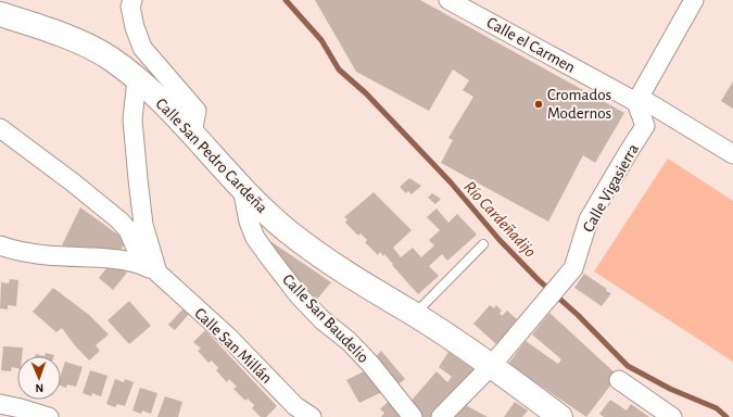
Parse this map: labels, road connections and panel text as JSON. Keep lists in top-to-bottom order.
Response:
{
  "streets": {
    "main road": ["Calle San Pedro Cardeña"],
    "street": [
      "Calle el Carmen",
      "Calle Vigasierra",
      "Calle San Baudelio",
      "Calle San Millán"
    ]
  },
  "crossings": [
    ["Calle el Carmen", "Calle Vigasierra"],
    ["Calle San Pedro Cardeña", "Calle Vigasierra"],
    ["Calle San Pedro Cardeña", "Calle San Baudelio"]
  ],
  "water": ["Río Cardeñadijo"],
  "places": ["Cromados Modernos"],
  "north": "bottom"
}
